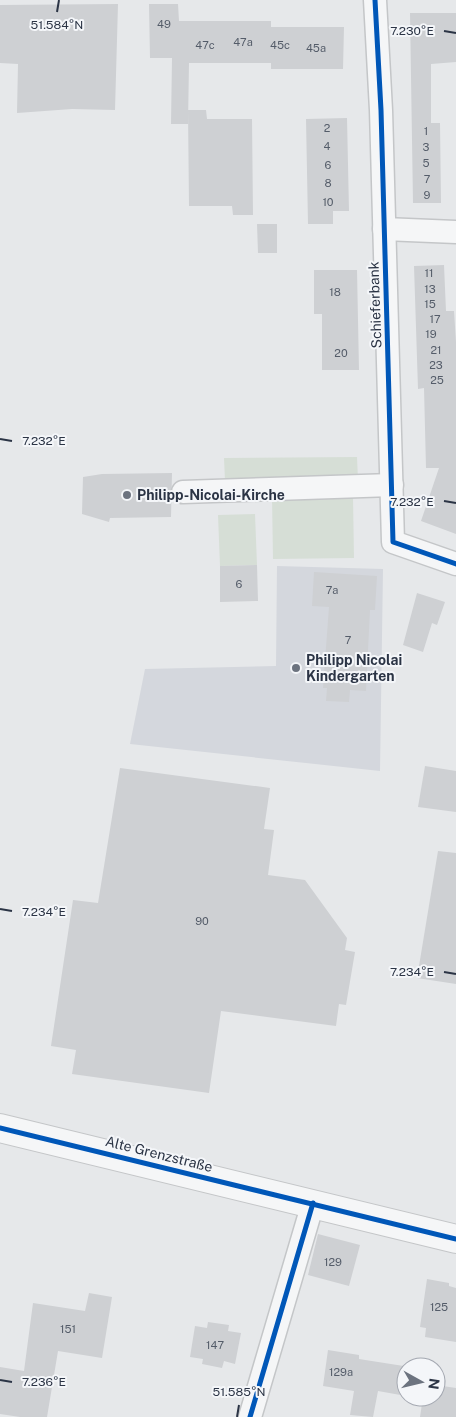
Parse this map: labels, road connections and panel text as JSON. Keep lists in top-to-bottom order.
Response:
{
  "streets": {
    "street": ["Schieferbank", "Alte Grenzstraße"]
  },
  "places": ["Philipp-Nicolai-Kirche", "Philipp Nicolai Kindergarten"],
  "house_numbers": [
    "49",
    "47a",
    "47c",
    "45c",
    "45a",
    "2",
    "1",
    "4",
    "3",
    "5",
    "6",
    "7",
    "8",
    "9",
    "10",
    "11",
    "13",
    "18",
    "15",
    "17",
    "19",
    "21",
    "20",
    "23",
    "25",
    "6",
    "7a",
    "7",
    "90",
    "129",
    "125",
    "151",
    "147",
    "129a"
  ],
  "north": "right",
  "coordinates": [
    "51.584°N",
    "7.230°E",
    "7.232°E",
    "7.234°E",
    "7.236°E",
    "51.585°N"
  ]
}
